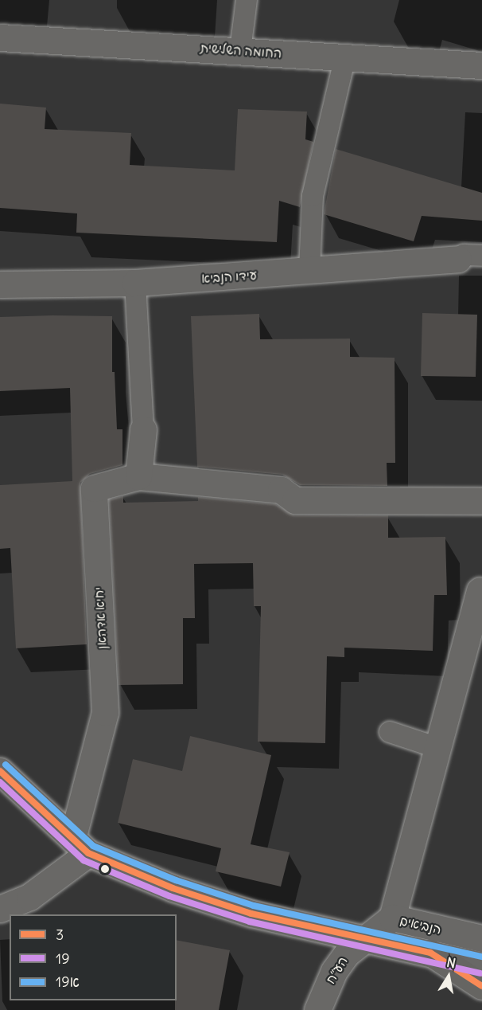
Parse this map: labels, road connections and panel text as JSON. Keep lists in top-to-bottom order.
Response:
{
  "streets": {
    "street": [
      "החומה השלישית",
      "עידו הנביא",
      "יחיא אדהאן",
      "הנביאים",
      "הע״ח"
    ]
  },
  "crossings": [
    ["יחיא אדהאן", "הנביאים"],
    ["הנביאים", "הע״ח"]
  ],
  "lines": ["transit line 19א", "transit line 3", "transit line 19"],
  "legend": ["3", "19", "19א"],
  "north": "top"
}
